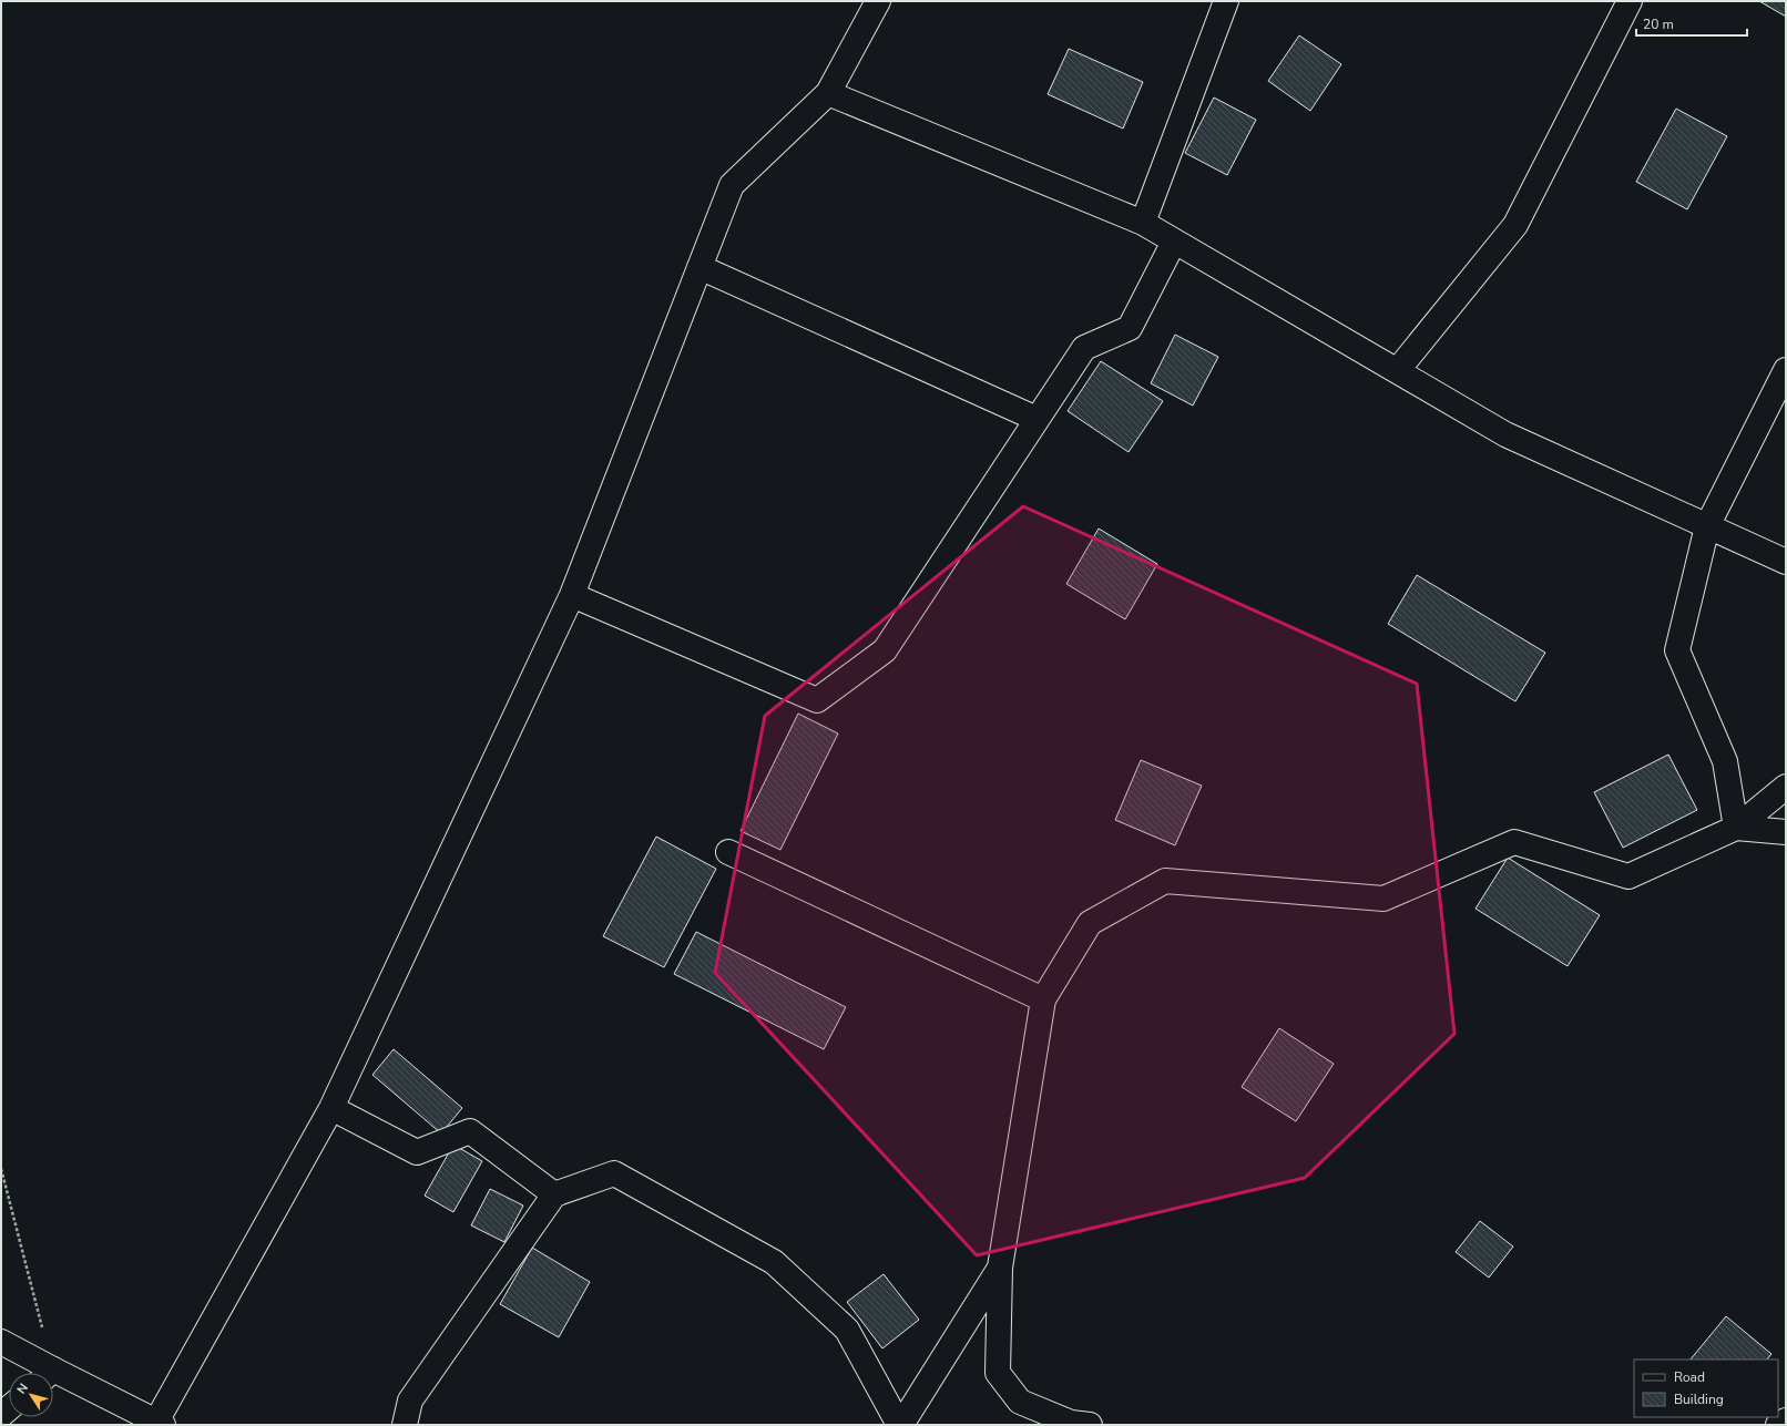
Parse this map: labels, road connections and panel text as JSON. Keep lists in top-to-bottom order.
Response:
{
  "legend": ["Road", "Building"],
  "scale_bar": "20 m",
  "north": "top left"
}
